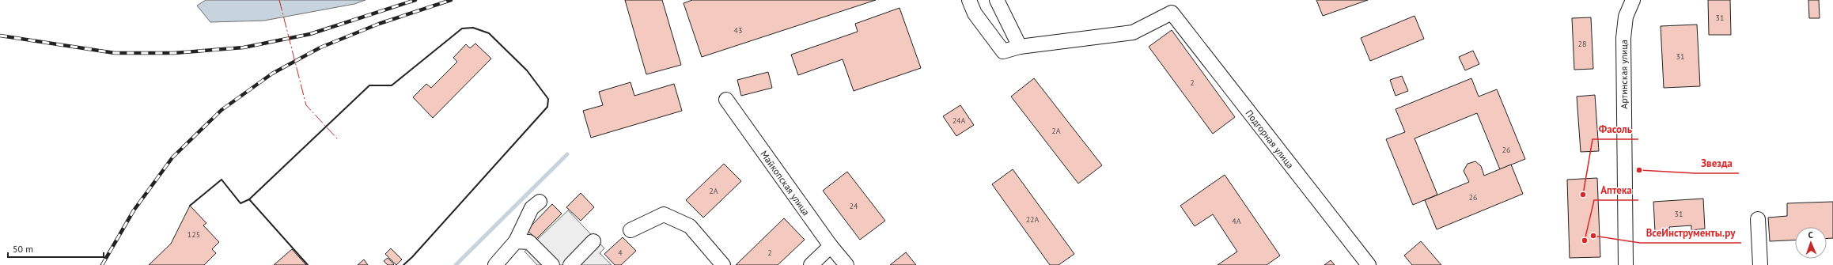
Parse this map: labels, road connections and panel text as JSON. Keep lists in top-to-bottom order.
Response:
{
  "streets": {
    "street": ["Артинская улица", "Подгорная улица", "Майкопская улица"]
  },
  "places": [
    "Звезда",
    "Фасоль",
    "ВсеИнструменты.ру",
    "Аптека"
  ],
  "house_numbers": [
    "31",
    "43",
    "28",
    "31",
    "2",
    "24А",
    "2А",
    "26",
    "2А",
    "26",
    "24",
    "31",
    "22А",
    "4А",
    "125",
    "4",
    "2"
  ],
  "scale_bar": "50 m",
  "north": "top"
}
